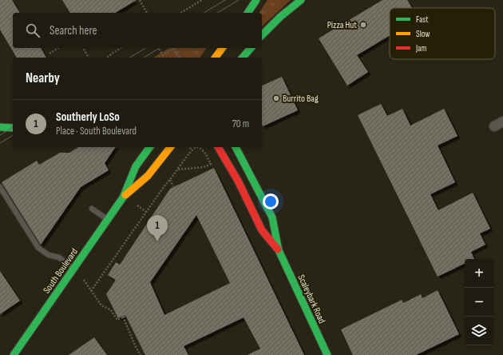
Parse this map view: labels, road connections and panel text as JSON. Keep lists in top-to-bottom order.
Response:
{
  "streets": {
    "main road": ["South Boulevard", "Scaleybark Road"]
  },
  "places": ["Pizza Hut", "Burrito Bag"],
  "legend": ["Fast", "Slow", "Jam"],
  "page": {
    "search": "Search here",
    "heading": "Nearby",
    "list": [
      {
        "mark": "1",
        "name": "Southerly LoSo",
        "note": "Place · South Boulevard",
        "value": "70 m"
      }
    ],
    "pins": "1",
    "map_buttons": ["+", "−"]
  }
}
